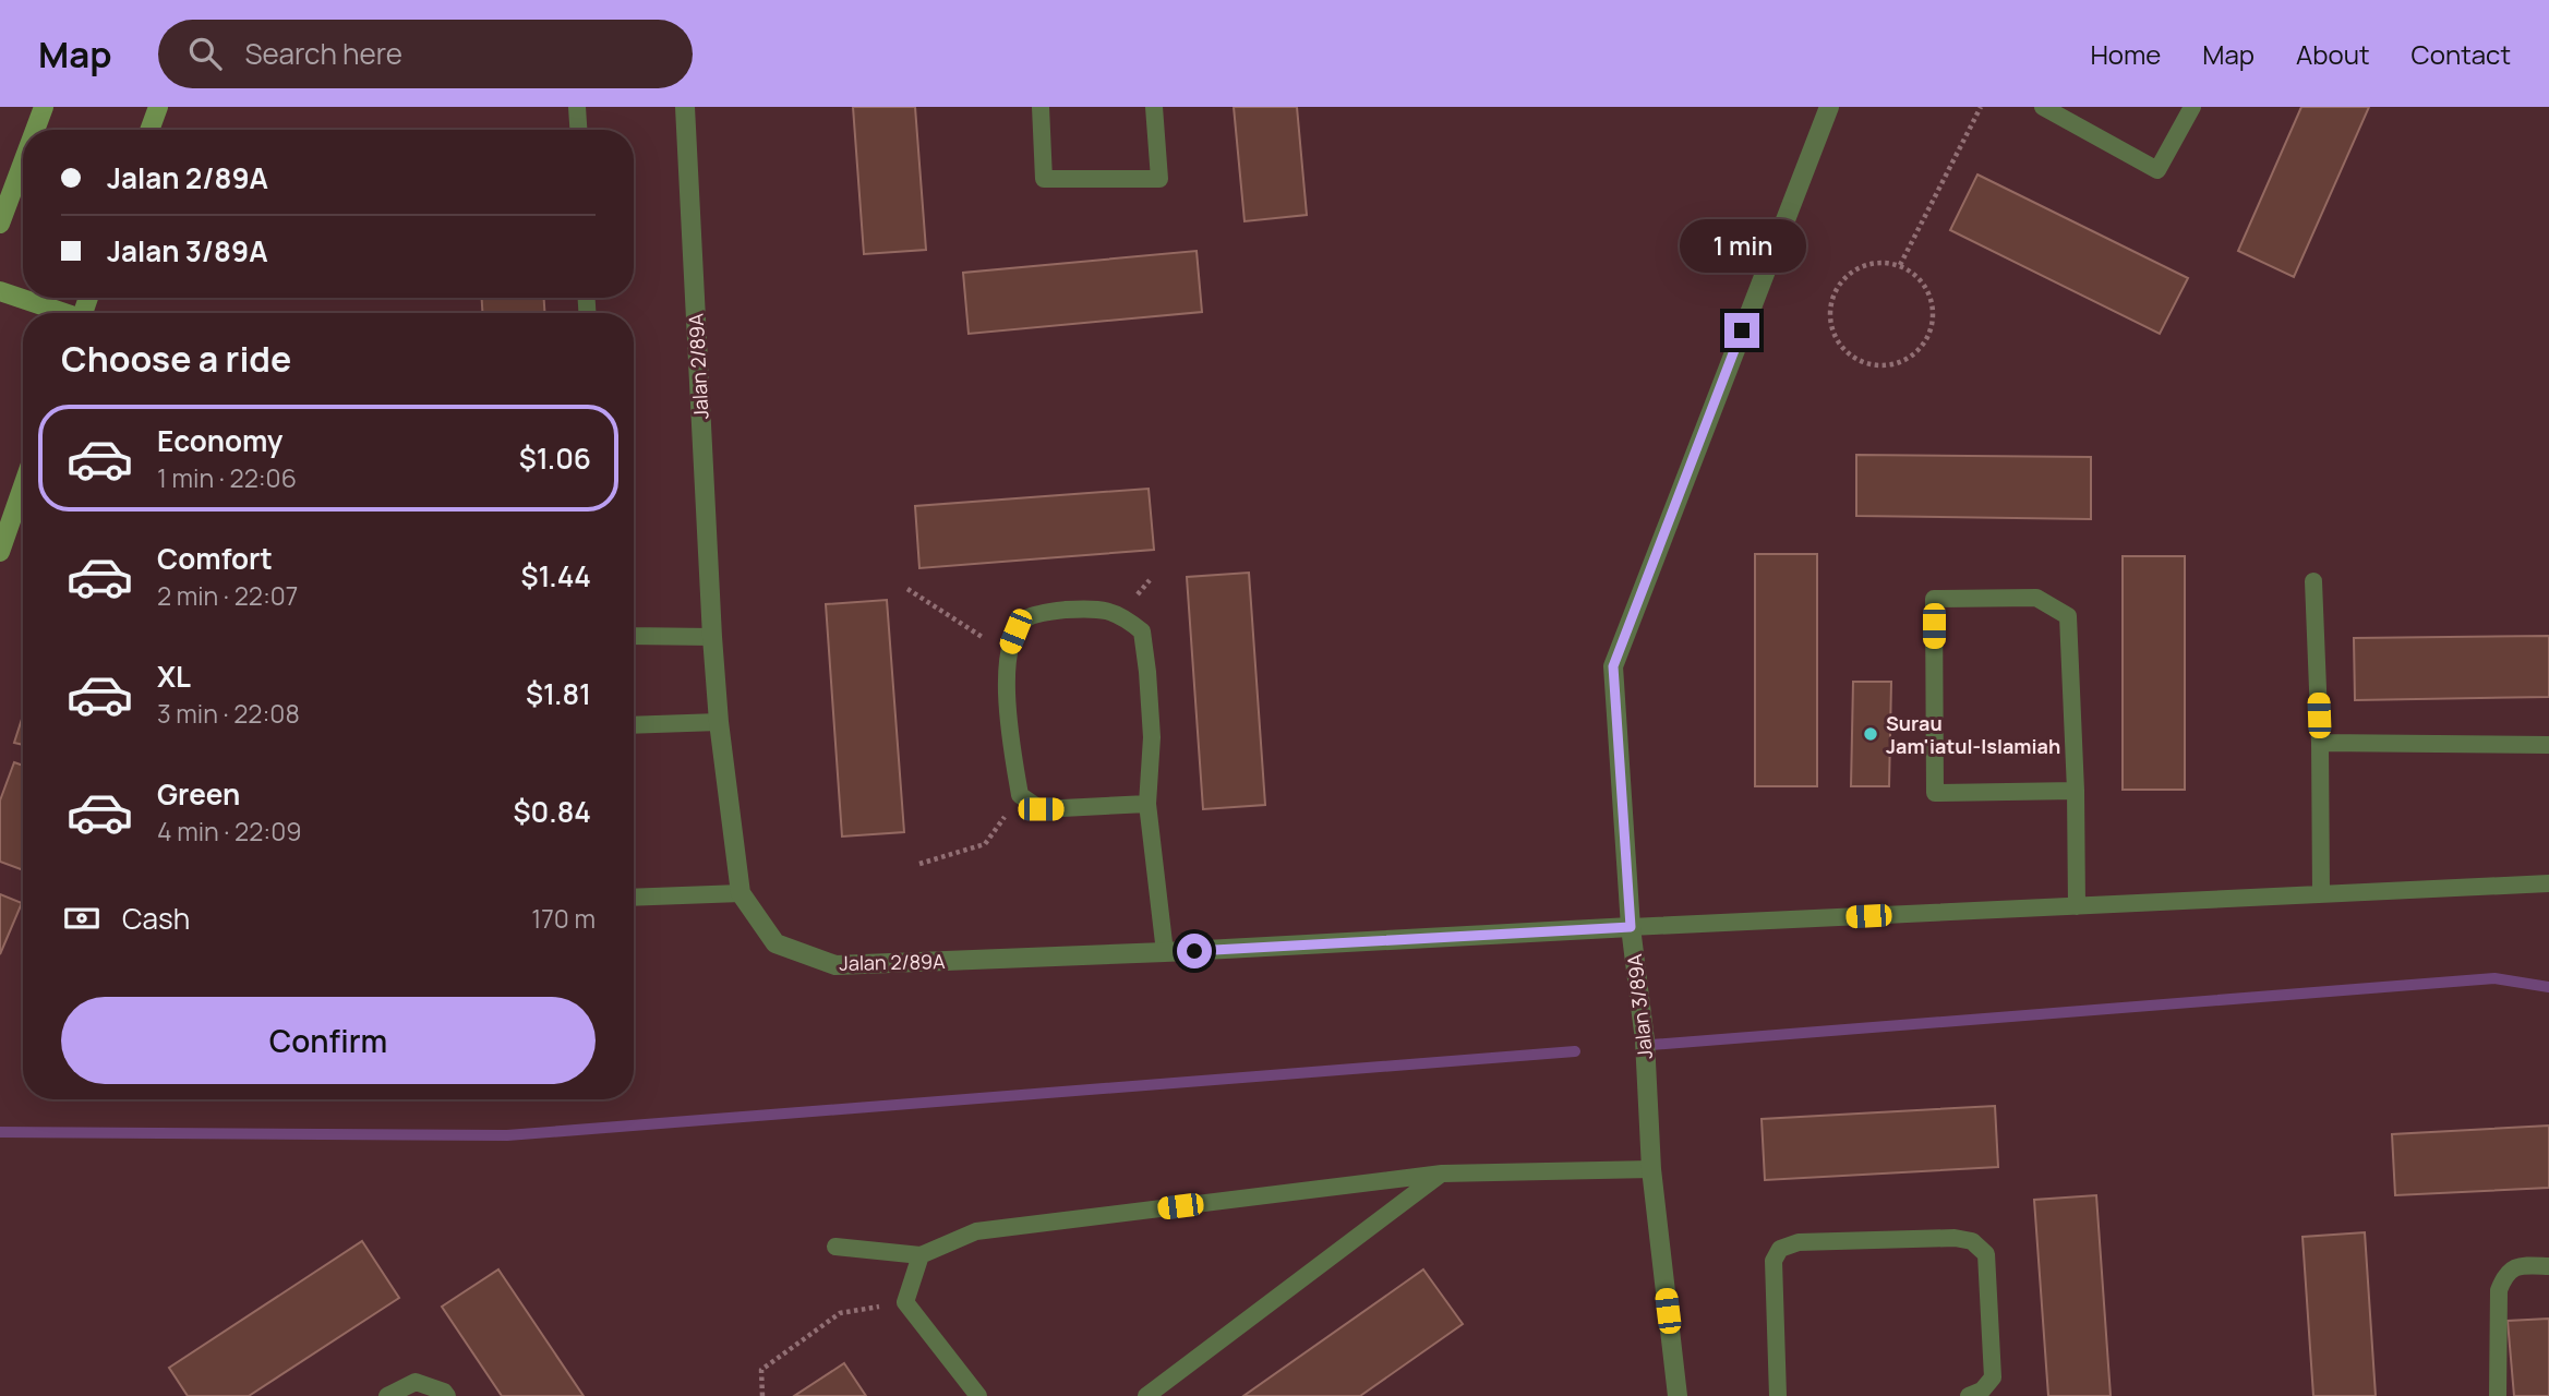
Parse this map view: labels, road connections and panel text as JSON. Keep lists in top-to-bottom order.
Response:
{
  "streets": {
    "street": ["Jalan 2/89A", "Jalan 3/89A"]
  },
  "crossings": [
    ["Jalan 2/89A", "Jalan 3/89A"]
  ],
  "places": ["Surau Jam'iatul-Islamiah"],
  "page": {
    "header": "Map",
    "search": "Search here",
    "nav": [
      "Home",
      "Map",
      "About",
      "Contact"
    ],
    "banner": ["Jalan 2/89A", "Jalan 3/89A"],
    "bubble": "1 min",
    "heading": "Choose a ride",
    "list": [
      {
        "name": "Economy",
        "note": "1 min · 22:06",
        "value": "$1.06"
      },
      {
        "name": "Comfort",
        "note": "2 min · 22:07",
        "value": "$1.44"
      },
      {
        "name": "XL",
        "note": "3 min · 22:08",
        "value": "$1.81"
      },
      {
        "name": "Green",
        "note": "4 min · 22:09",
        "value": "$0.84"
      }
    ],
    "pay": ["Cash", "170 m"],
    "buttons": "Confirm"
  }
}
